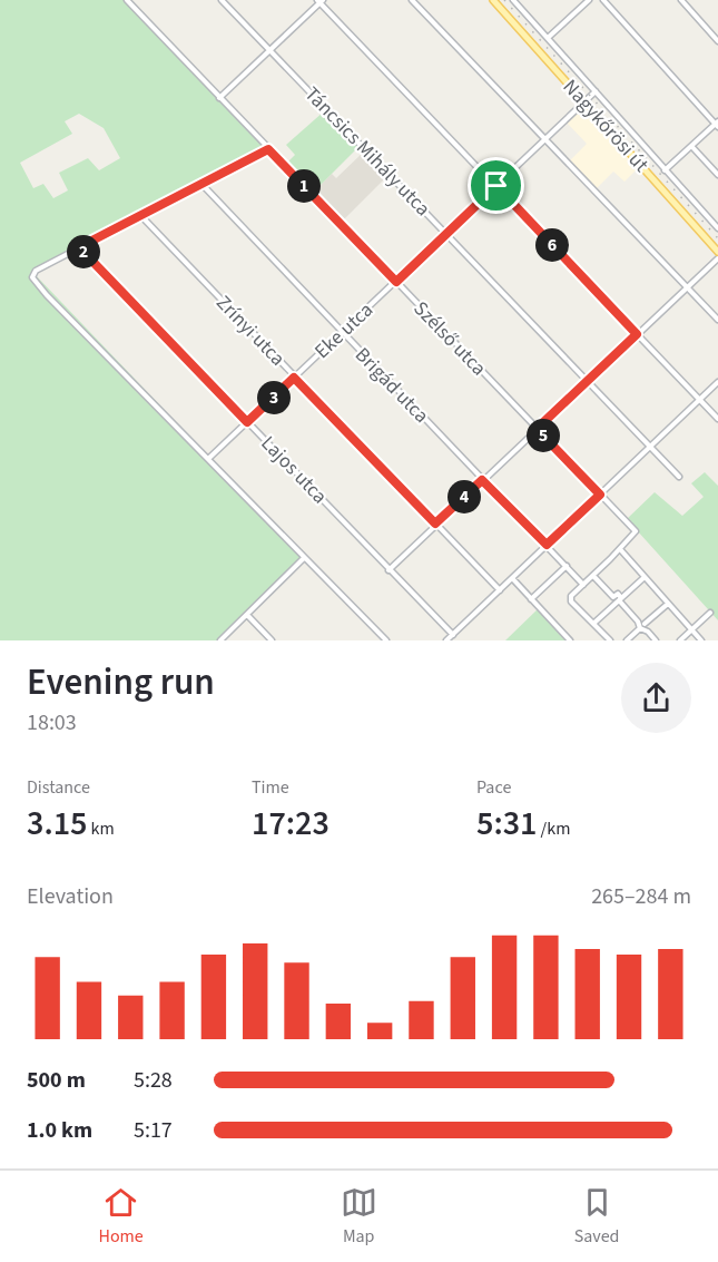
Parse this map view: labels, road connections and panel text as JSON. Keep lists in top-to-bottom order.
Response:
{
  "streets": {
    "main road": ["Nagykőrösi út"],
    "street": [
      "Táncsics Mihály utca",
      "Zrínyi utca",
      "Eke utca",
      "Szélső utca",
      "Brigád utca",
      "Lajos utca"
    ]
  },
  "crossings": [
    ["Nagykőrösi út", "Eke utca"],
    ["Táncsics Mihály utca", "Eke utca"],
    ["Zrínyi utca", "Eke utca"],
    ["Eke utca", "Szélső utca"],
    ["Eke utca", "Brigád utca"],
    ["Eke utca", "Lajos utca"]
  ],
  "page": {
    "pins": [
      "1",
      "6",
      "2",
      "3",
      "5",
      "4"
    ],
    "heading": ["Evening run", "18:03"],
    "stats": [
      ["Distance", "3.15 km"],
      ["Time", "17:23"],
      ["Pace", "5:31 /km"]
    ],
    "chart": ["Elevation", "265–284 m"],
    "list": [
      {
        "name": "500 m",
        "note": "5:28"
      },
      {
        "name": "1.0 km",
        "note": "5:17"
      }
    ],
    "tabs": ["Home", "Map", "Saved"]
  }
}
